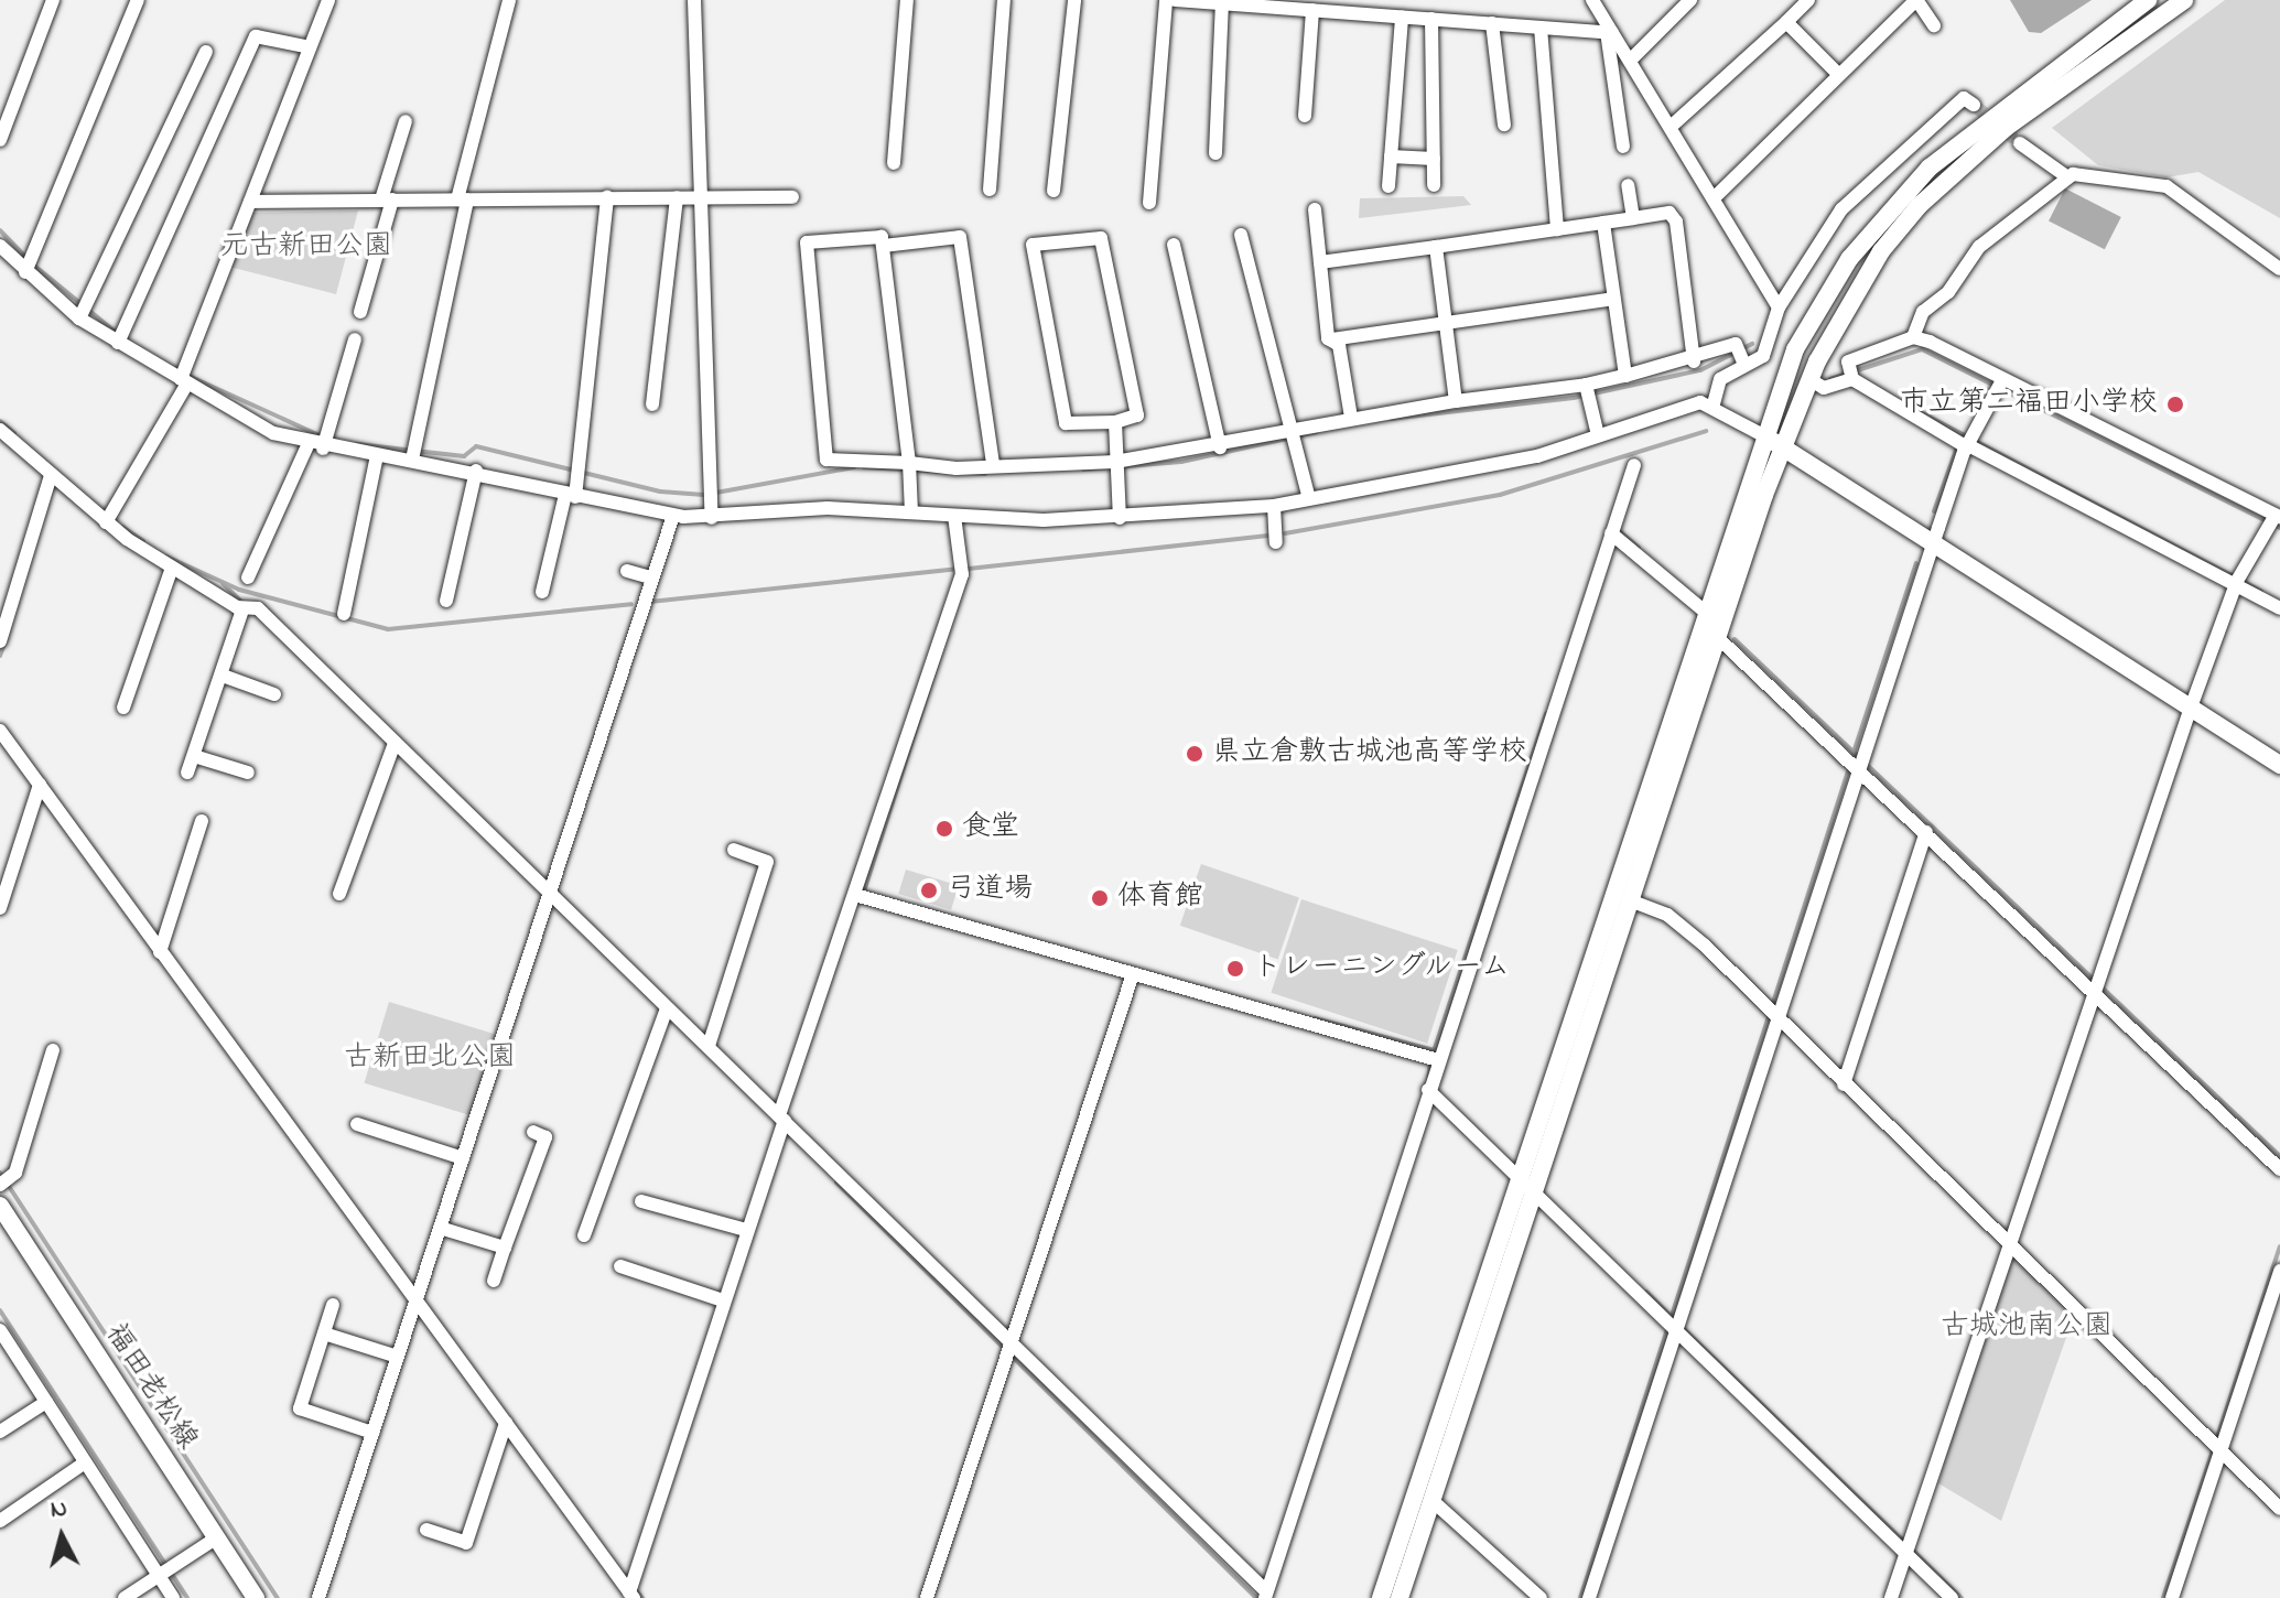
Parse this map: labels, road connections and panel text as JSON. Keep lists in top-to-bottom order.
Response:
{
  "streets": {
    "street": ["福田老松線"]
  },
  "parks": ["元古新田公園", "古新田北公園", "古城池南公園"],
  "places": [
    "市立第二福田小学校",
    "県立倉敷古城池高等学校",
    "食堂",
    "弓道場",
    "体育館",
    "トレーニングルーム"
  ],
  "north": "top"
}
